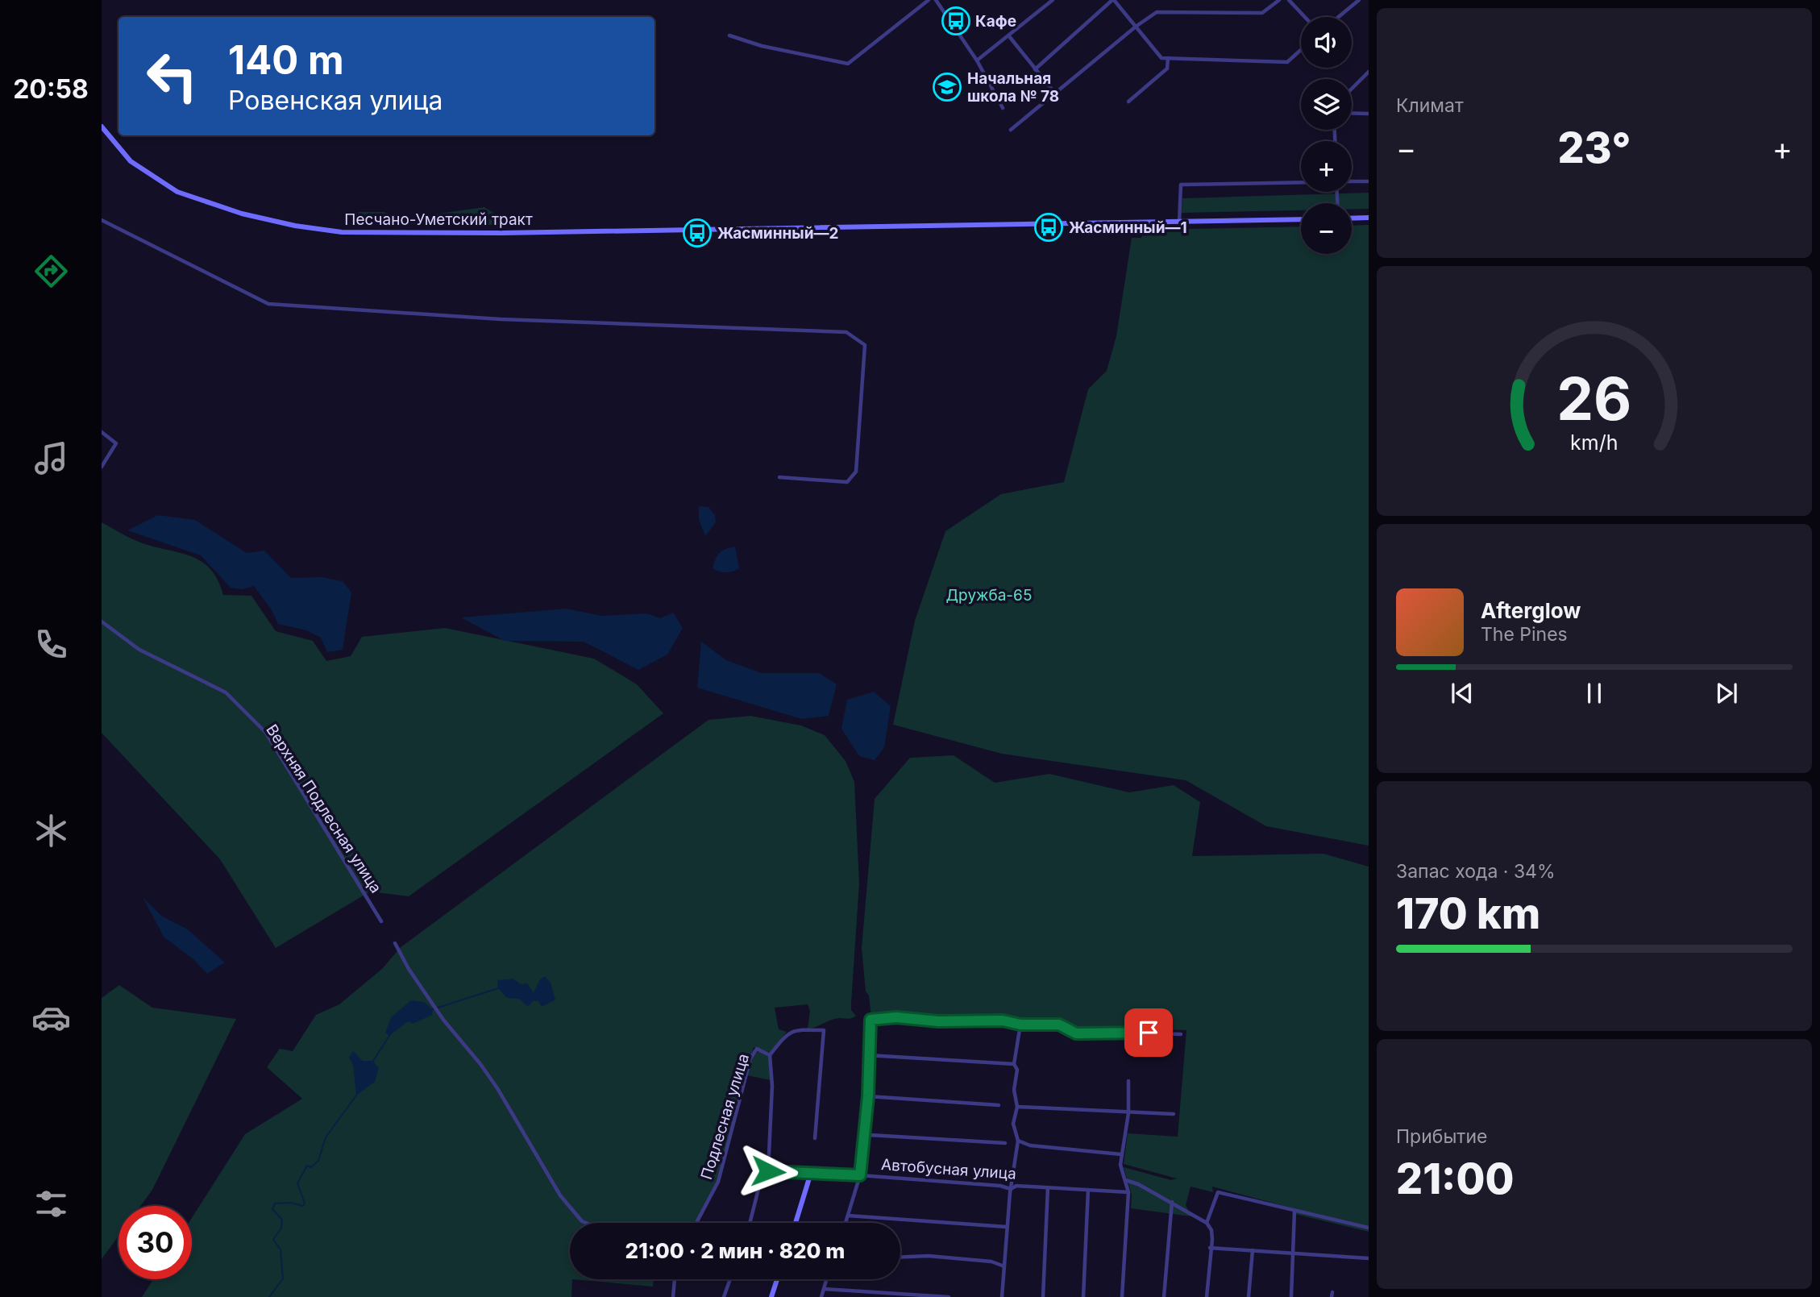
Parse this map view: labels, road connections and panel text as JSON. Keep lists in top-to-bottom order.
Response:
{
  "streets": {
    "main road": ["Песчано-Уметский тракт", "Автобусная улица"],
    "street": ["Верхняя Подлесная улица", "Подлесная улица"]
  },
  "parks": ["Дружба-65"],
  "places": {
    "bus stop": ["Кафе", "Жасминный—1", "Жасминный—2"],
    "school or university": ["Начальная школа № 78"]
  },
  "page": {
    "tabs": "20:58",
    "tile": [
      "Климат",
      ["Запас хода · 34%", "170 km"],
      ["Прибытие", "21:00"]
    ],
    "map_buttons": ["+", "−"],
    "turn": ["140 m", "Ровенская улица"],
    "heat": ["−", "23°", "+"],
    "song": ["Afterglow", "The Pines"],
    "limit": "30",
    "trip": "21:00 · 2 мин · 820 m",
    "gauge": ["26", "km/h"]
  }
}
